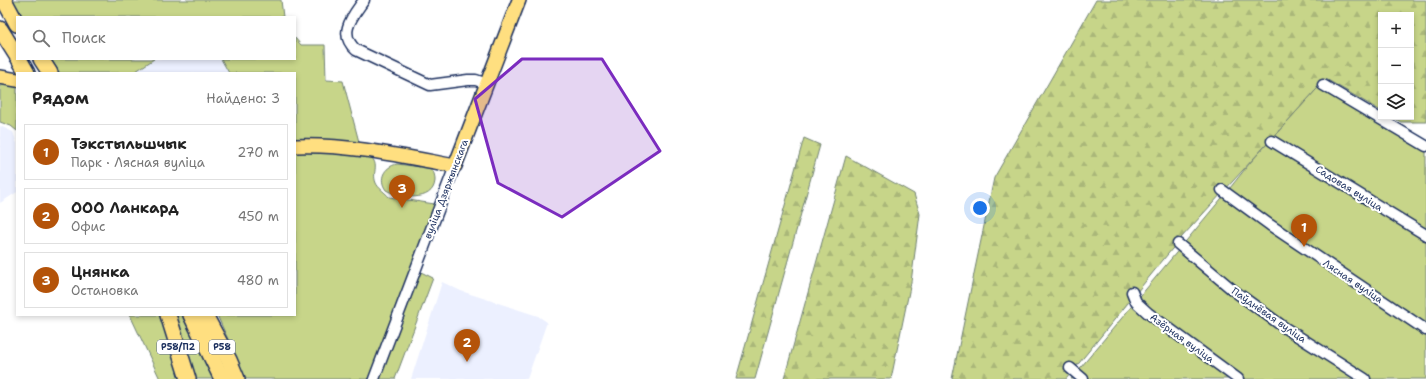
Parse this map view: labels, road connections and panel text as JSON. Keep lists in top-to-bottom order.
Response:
{
  "streets": {
    "highway": ["Р58/П2", "Р58"],
    "main road": ["вуліца Дзяржынскага"],
    "street": [
      "Садовая вуліца",
      "Лясная вуліца",
      "Паўднёвая вуліца",
      "Азёрная вуліца"
    ]
  },
  "page": {
    "map_buttons": ["+", "−"],
    "search": "Поиск",
    "heading": ["Рядом", "Найдено: 3"],
    "list": [
      {
        "mark": "1",
        "name": "Тэкстыльшчык",
        "note": "Парк · Лясная вуліца",
        "value": "270 m"
      },
      {
        "mark": "2",
        "name": "ООО Ланкард",
        "note": "Офис",
        "value": "450 m"
      },
      {
        "mark": "3",
        "name": "Цнянка",
        "note": "Остановка",
        "value": "480 m"
      }
    ],
    "pins": ["3", "1", "2"]
  }
}
